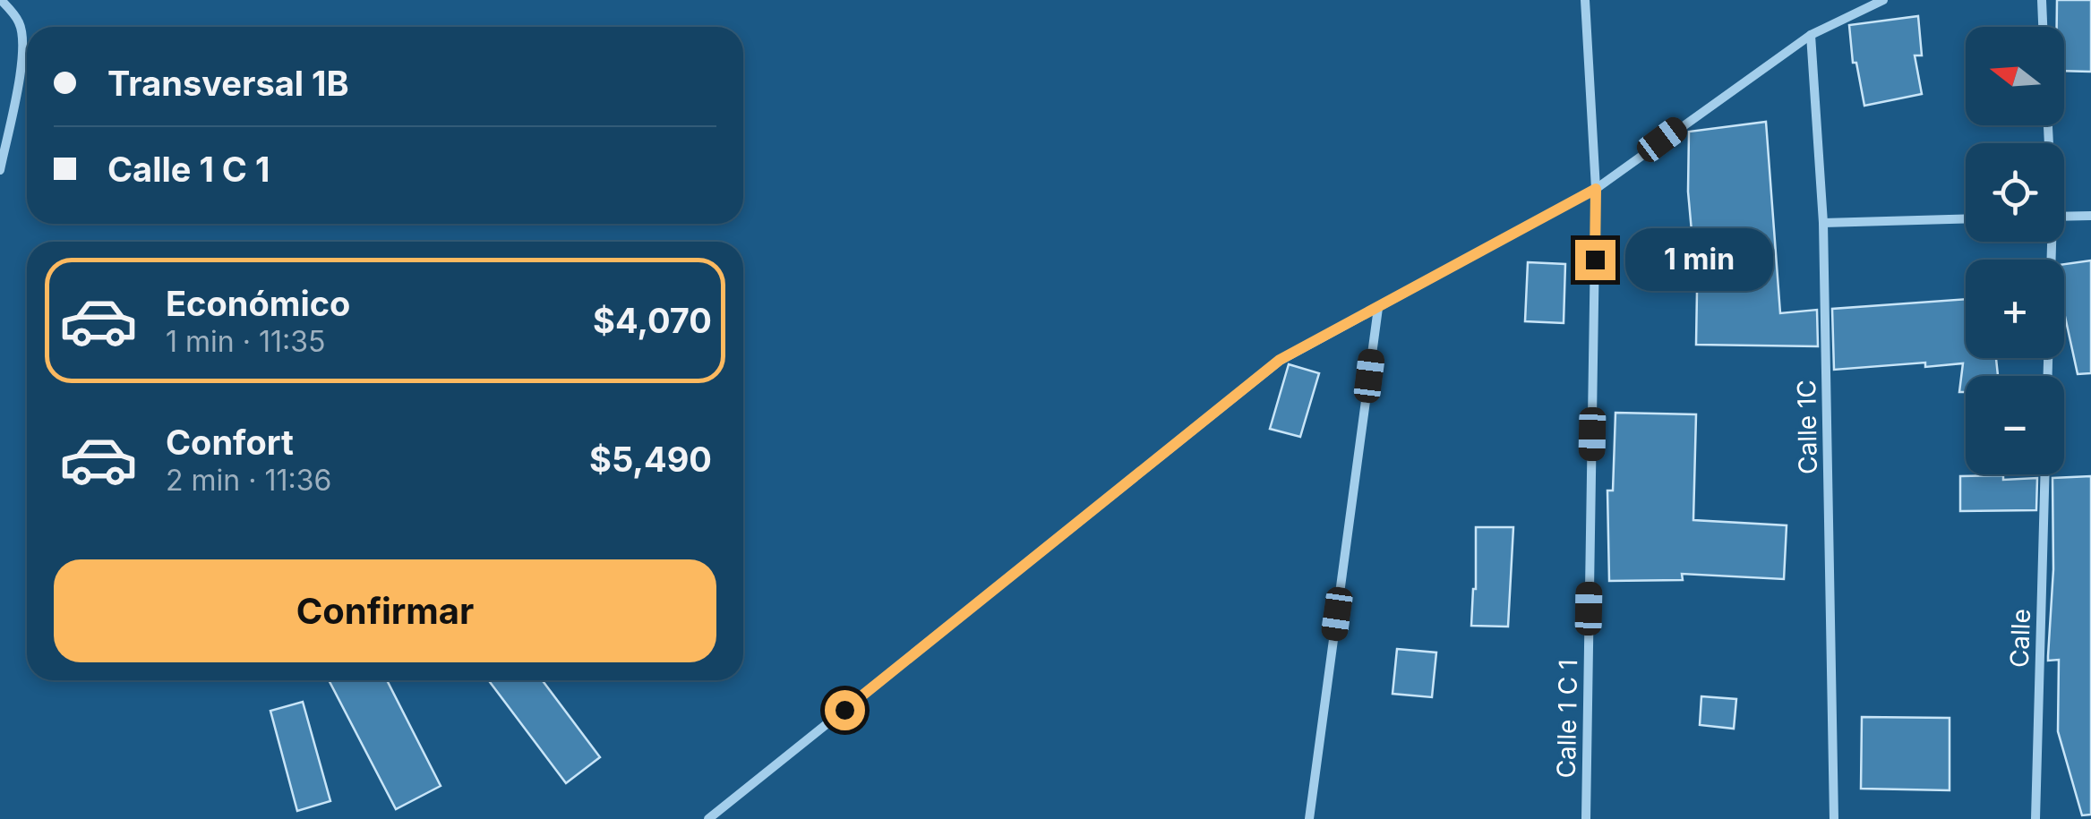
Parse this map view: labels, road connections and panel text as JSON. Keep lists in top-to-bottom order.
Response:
{
  "streets": {
    "street": ["Calle 1C", "Calle", "Calle 1 C 1"]
  },
  "north": "left",
  "page": {
    "map_buttons": ["+", "−"],
    "banner": ["Transversal 1B", "Calle 1 C 1"],
    "bubble": "1 min",
    "list": [
      {
        "name": "Económico",
        "note": "1 min · 11:35",
        "value": "$4,070"
      },
      {
        "name": "Confort",
        "note": "2 min · 11:36",
        "value": "$5,490"
      }
    ],
    "buttons": "Confirmar"
  }
}
